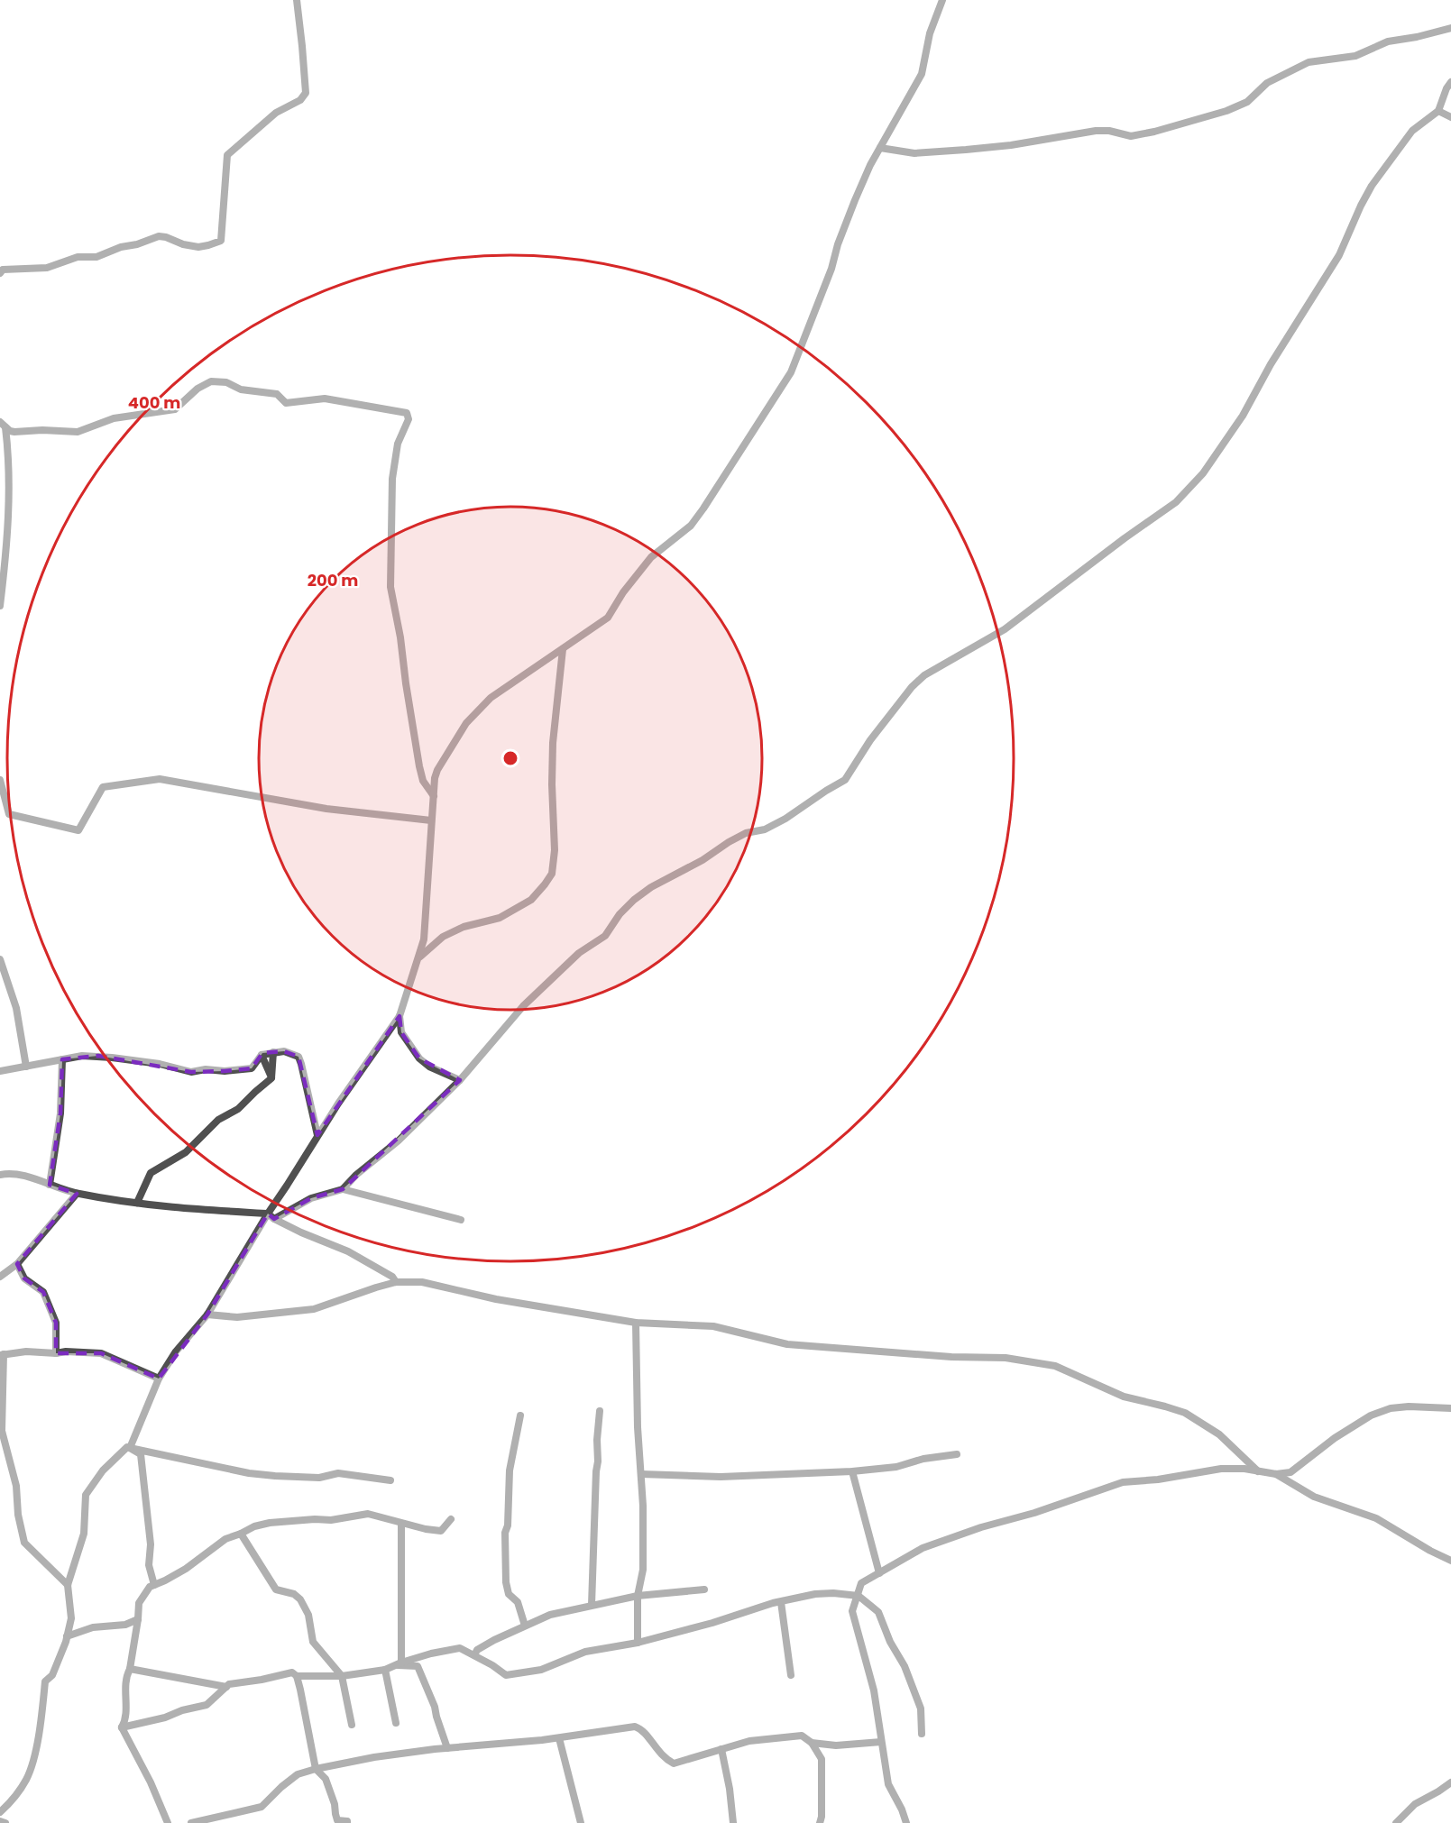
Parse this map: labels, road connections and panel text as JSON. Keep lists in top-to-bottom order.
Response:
{
  "rings": ["400 m", "200 m"]
}
